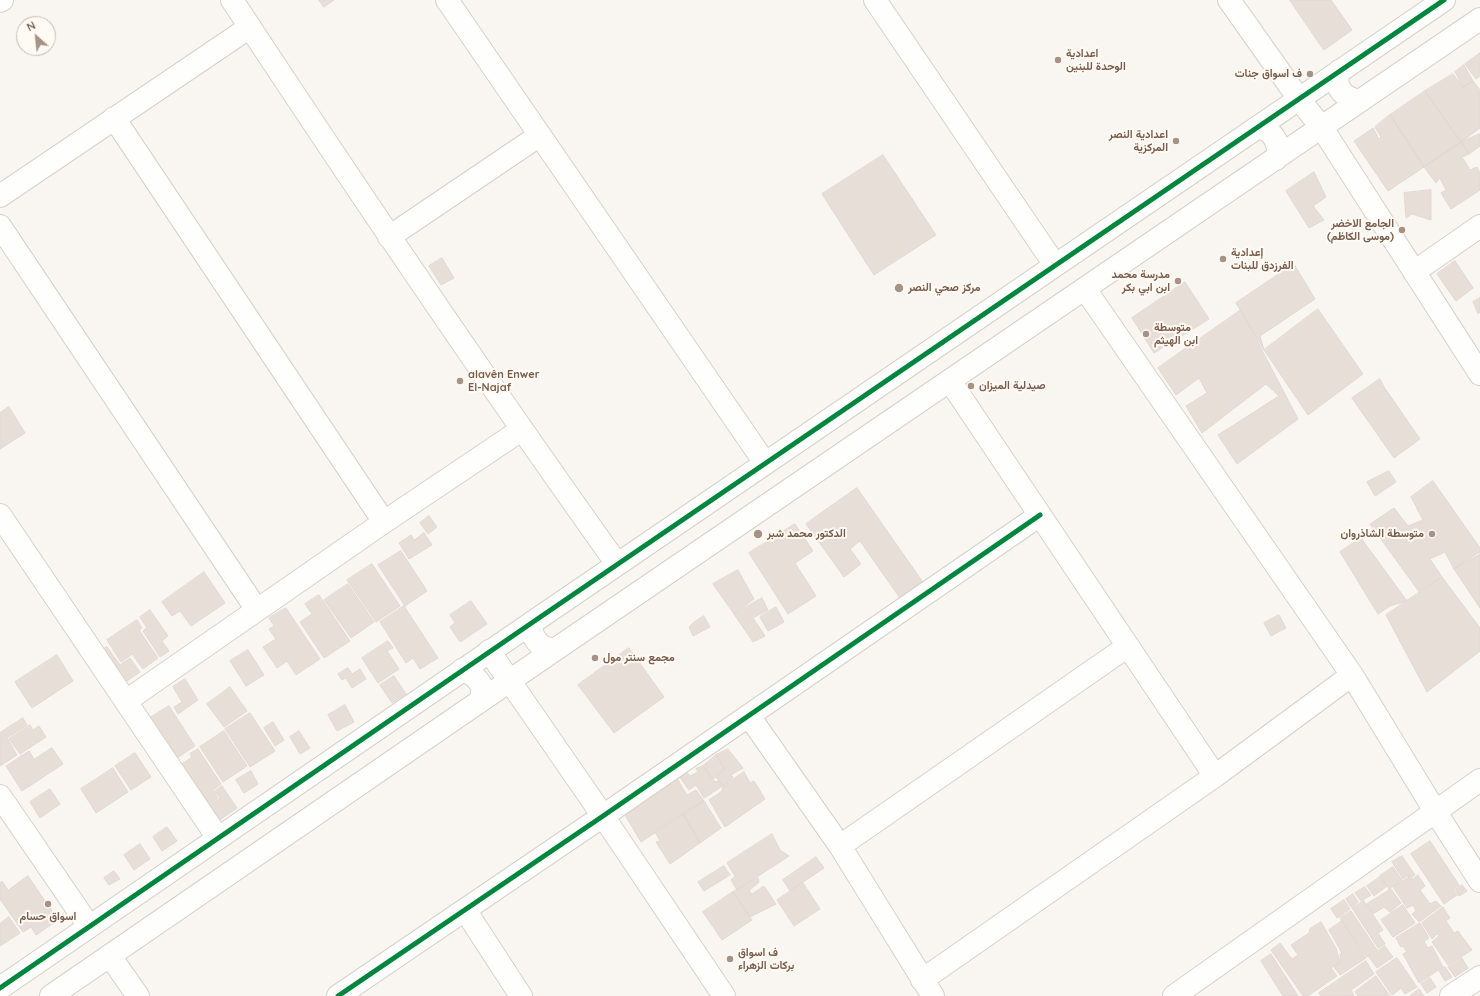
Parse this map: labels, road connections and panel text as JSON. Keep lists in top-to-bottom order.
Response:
{
  "places": [
    "اعدادية الوحدة للبنين",
    "ف اسواق جنات",
    "اعدادية النصر المركزية",
    "الجامع الاخضر (موسى الكاظم)",
    "إعدادية الفرزدق للبنات",
    "مدرسة محمد ابن ابي بكر",
    "مركز صحي النصر",
    "متوسطة ابن الهيثم",
    "alavên Enwer El-Najaf",
    "صيدلية الميزان",
    "الدكتور محمد شبر",
    "متوسطة الشاذروان",
    "مجمع سنتر مول",
    "اسواق حسام",
    "ف اسواق بركات الزهراء"
  ],
  "north": "top left"
}
